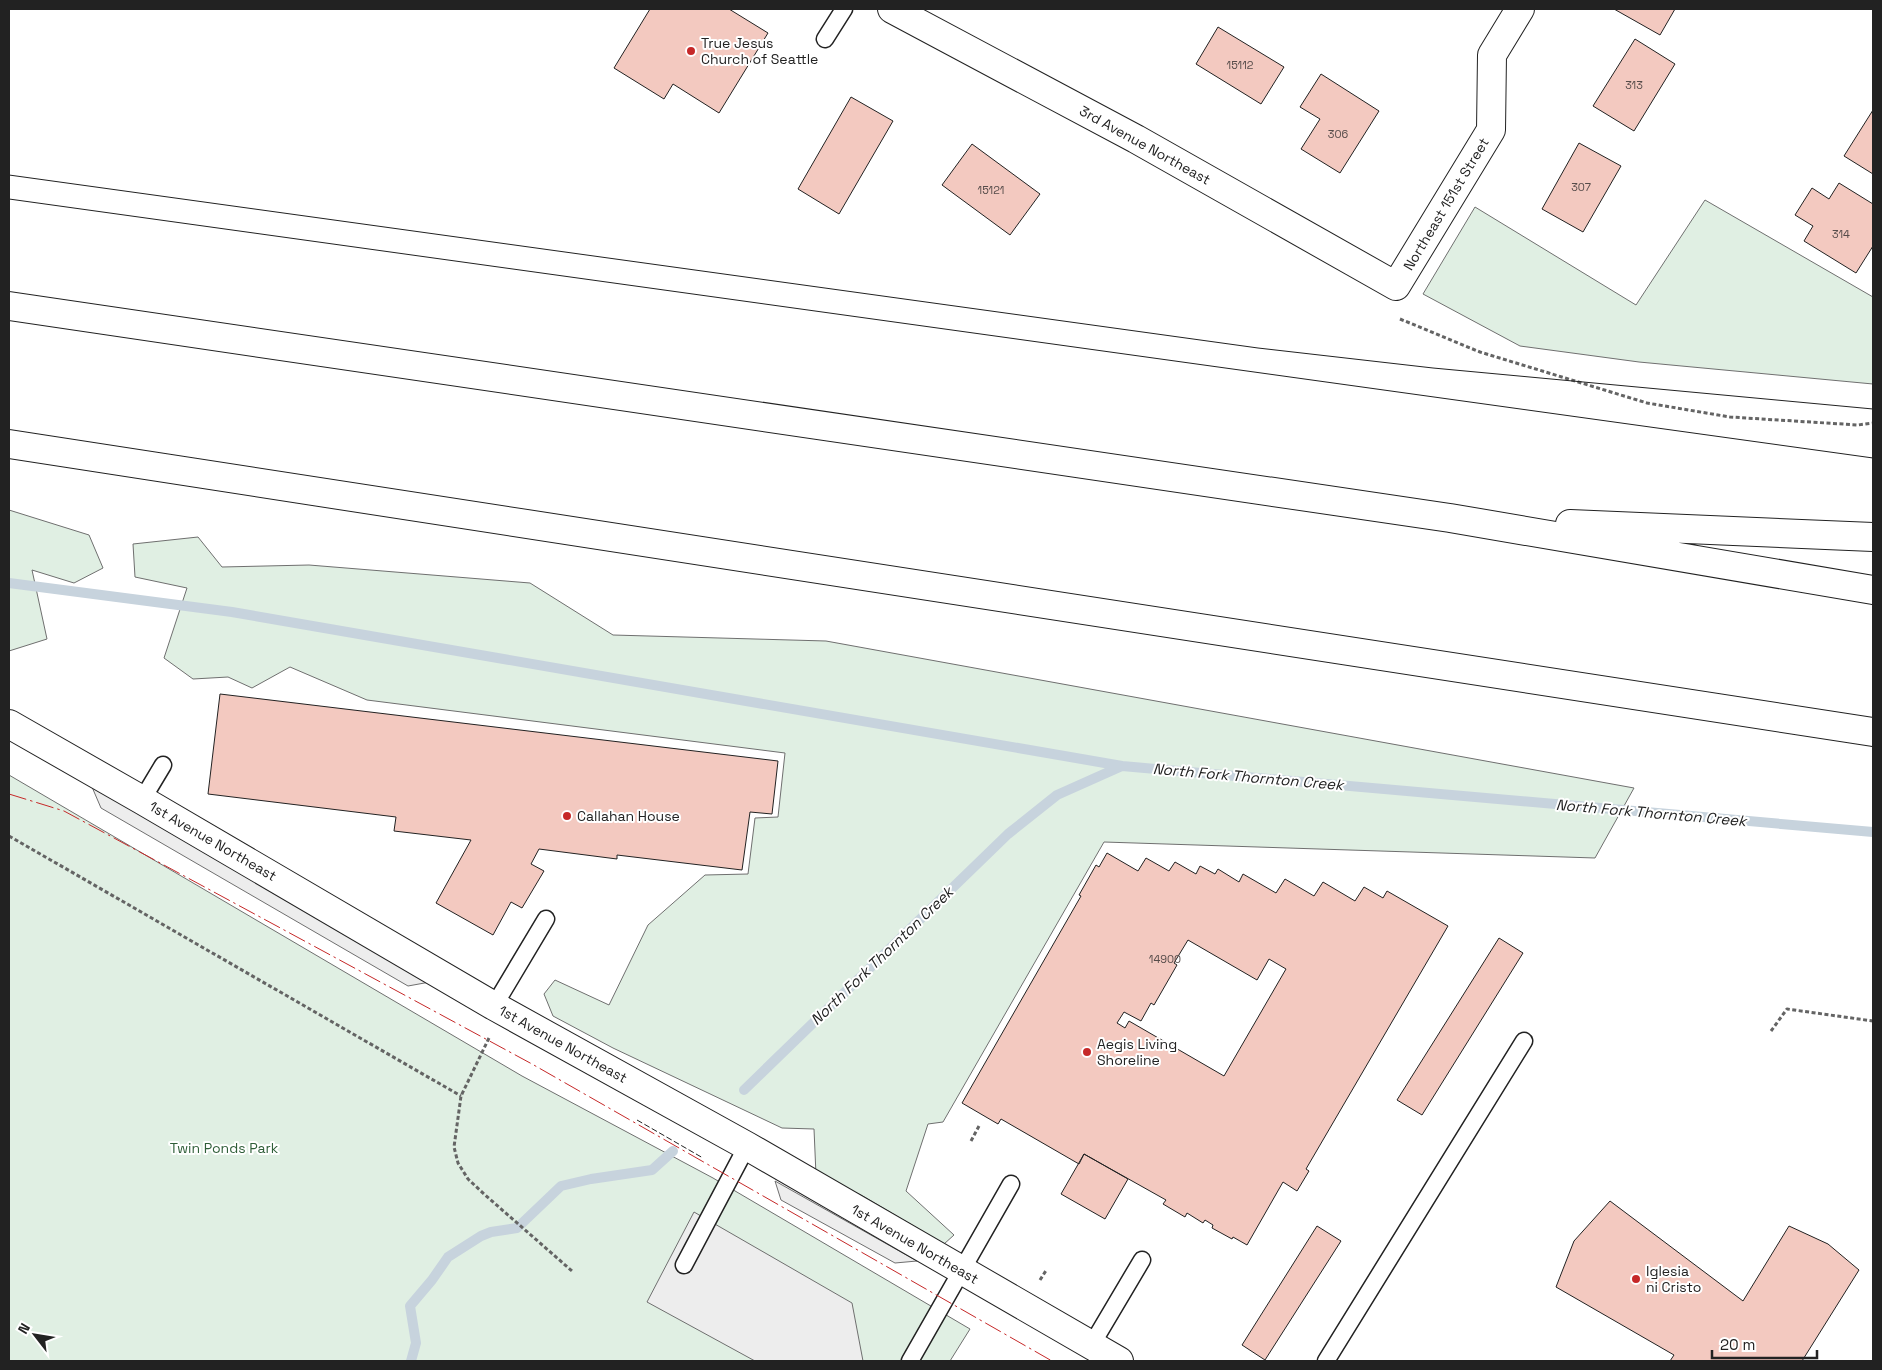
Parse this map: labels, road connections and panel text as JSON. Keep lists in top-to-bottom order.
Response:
{
  "streets": {
    "main road": ["3rd Avenue Northeast", "Northeast 151st Street", "1st Avenue Northeast"]
  },
  "crossings": [
    ["3rd Avenue Northeast", "Northeast 151st Street"]
  ],
  "water": ["North Fork Thornton Creek"],
  "parks": ["Twin Ponds Park"],
  "places": [
    "True Jesus Church of Seattle",
    "Callahan House",
    "Aegis Living Shoreline",
    "Iglesia ni Cristo"
  ],
  "house_numbers": [
    "15112",
    "313",
    "306",
    "307",
    "15121",
    "314",
    "14900"
  ],
  "scale_bar": "20 m",
  "north": "top left"
}
